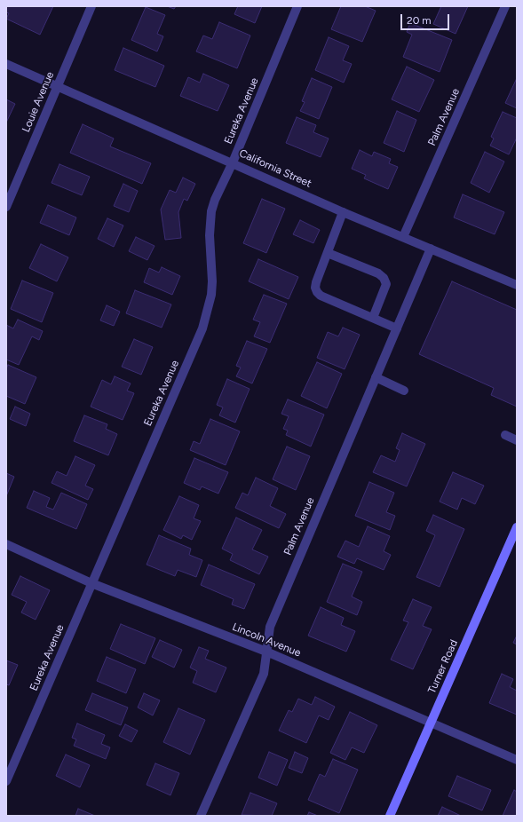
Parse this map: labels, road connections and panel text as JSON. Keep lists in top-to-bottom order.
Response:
{
  "streets": {
    "main road": ["Turner Road"],
    "street": [
      "Louie Avenue",
      "Eureka Avenue",
      "Palm Avenue",
      "California Street",
      "Lincoln Avenue"
    ]
  },
  "crossings": [
    ["Louie Avenue", "California Street"],
    ["Eureka Avenue", "California Street"],
    ["Eureka Avenue", "Lincoln Avenue"],
    ["Palm Avenue", "California Street"],
    ["Palm Avenue", "Lincoln Avenue"],
    ["Lincoln Avenue", "Turner Road"]
  ],
  "scale_bar": "20 m"
}
